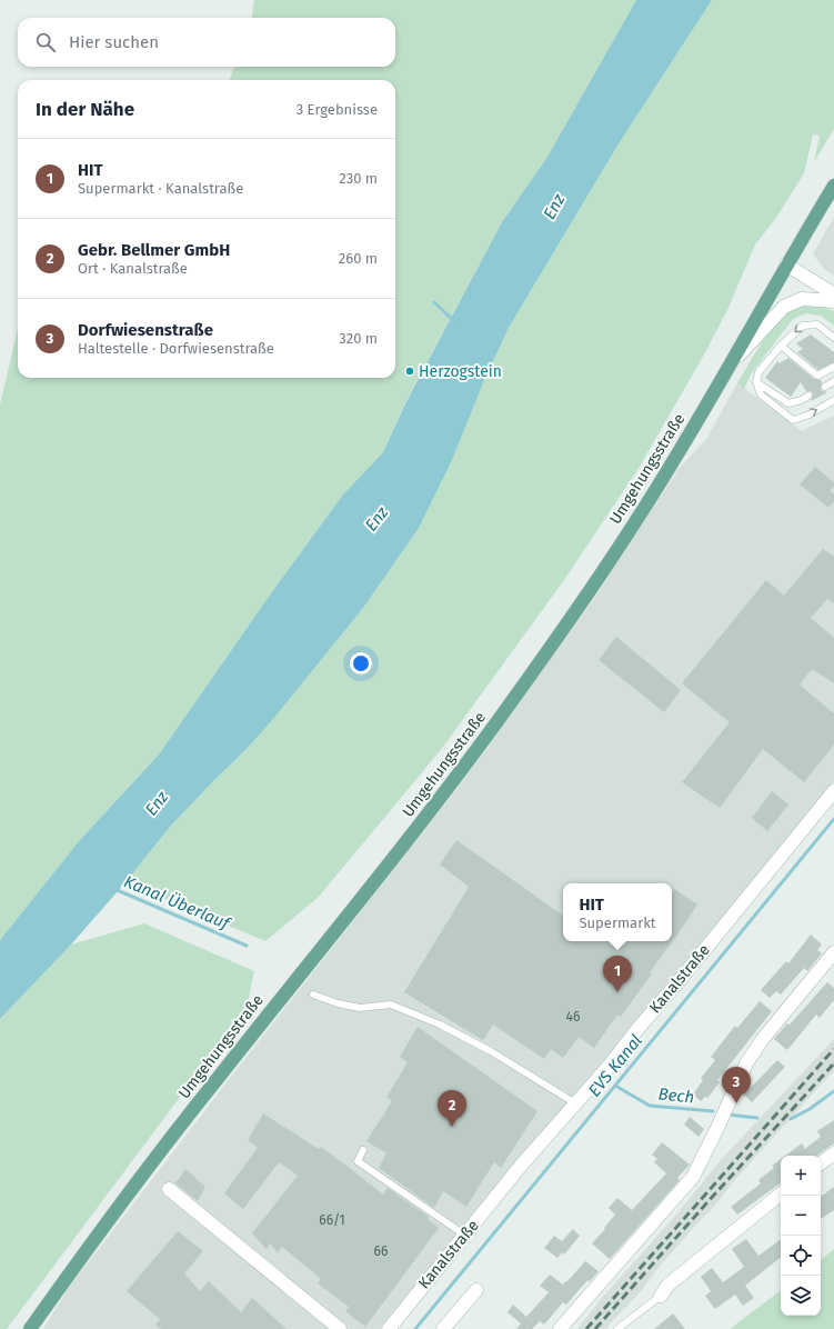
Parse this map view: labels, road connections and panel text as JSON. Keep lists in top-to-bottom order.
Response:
{
  "streets": {
    "main road": ["Umgehungsstraße"],
    "street": ["Kanalstraße"]
  },
  "water": [
    "Enz",
    "Kanal Überlauf",
    "EVS Kanal",
    "Bech"
  ],
  "places": ["Herzogstein"],
  "house_numbers": ["46", "66/1", "66"],
  "page": {
    "search": "Hier suchen",
    "heading": ["In der Nähe", "3 Ergebnisse"],
    "list": [
      {
        "mark": "1",
        "name": "HIT",
        "note": "Supermarkt · Kanalstraße",
        "value": "230 m"
      },
      {
        "mark": "2",
        "name": "Gebr. Bellmer GmbH",
        "note": "Ort · Kanalstraße",
        "value": "260 m"
      },
      {
        "mark": "3",
        "name": "Dorfwiesenstraße",
        "note": "Haltestelle · Dorfwiesenstraße",
        "value": "320 m"
      }
    ],
    "popup": ["HIT", "Supermarkt"],
    "pins": ["1", "3", "2"],
    "map_buttons": ["+", "−"]
  }
}
